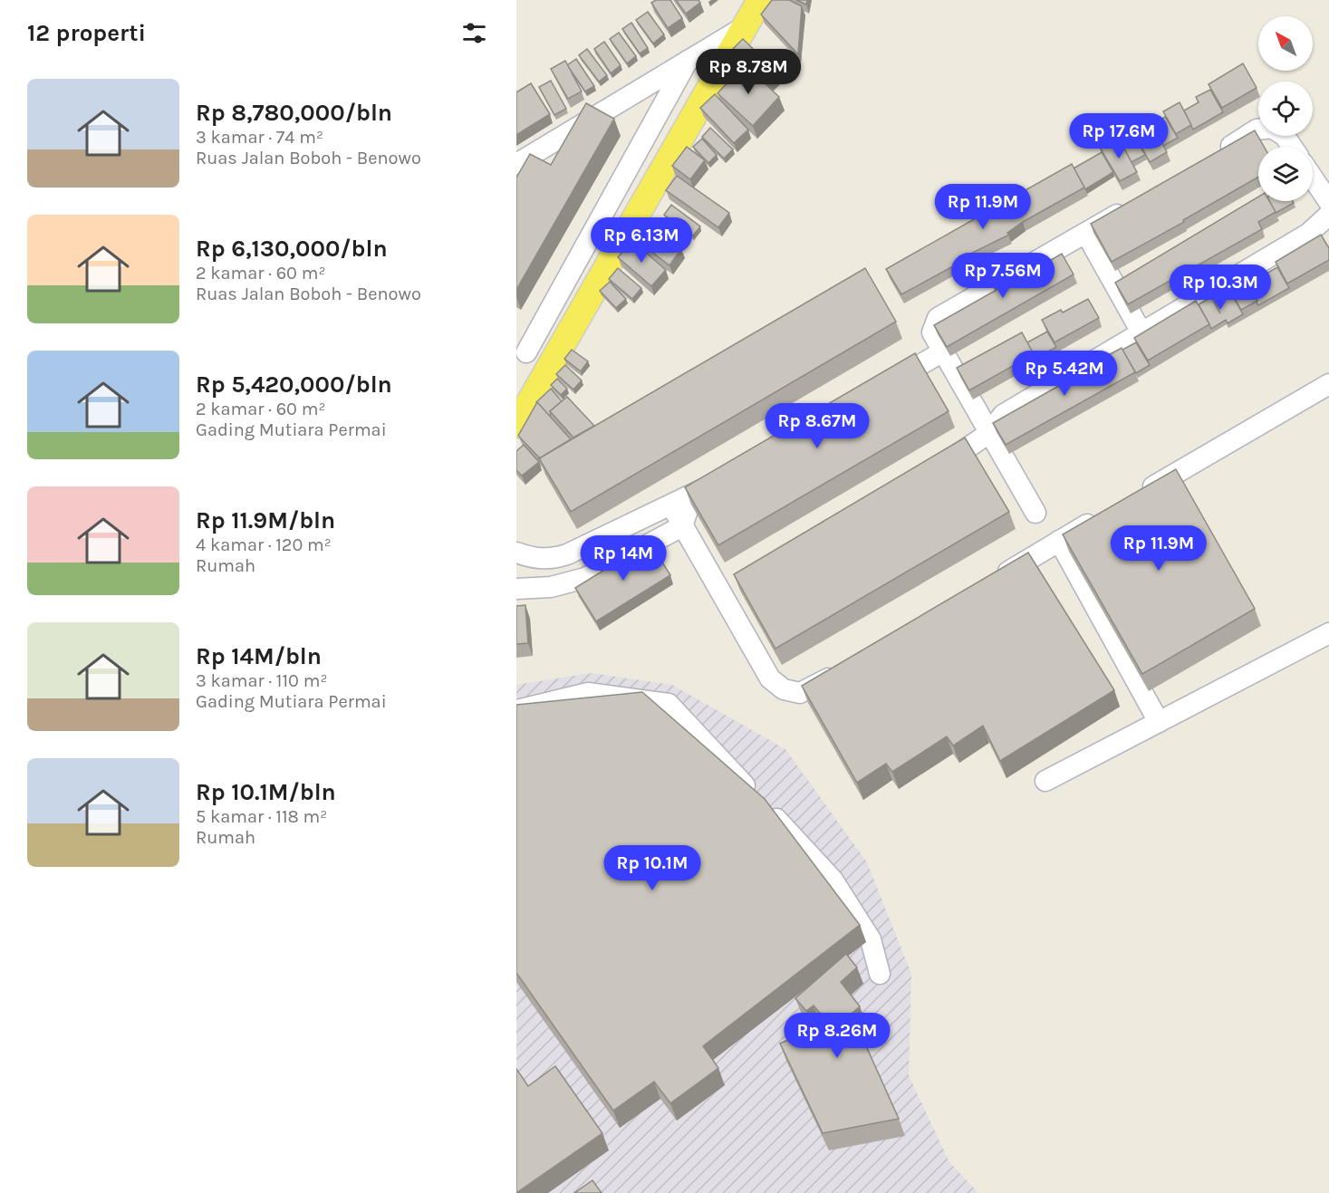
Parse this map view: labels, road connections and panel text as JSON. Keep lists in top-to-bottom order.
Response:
{
  "north": "top left",
  "page": {
    "heading": "12 properti",
    "price": [
      "Rp 8.78M",
      "Rp 17.6M",
      "Rp 11.9M",
      "Rp 6.13M",
      "Rp 7.56M",
      "Rp 10.3M",
      "Rp 5.42M",
      "Rp 8.67M",
      "Rp 11.9M",
      "Rp 14M",
      "Rp 10.1M",
      "Rp 8.26M"
    ],
    "list": [
      {
        "name": "Rp 8,780,000/bln",
        "note": "3 kamar · 74 m² · Ruas Jalan Boboh - Benowo"
      },
      {
        "name": "Rp 6,130,000/bln",
        "note": "2 kamar · 60 m² · Ruas Jalan Boboh - Benowo"
      },
      {
        "name": "Rp 5,420,000/bln",
        "note": "2 kamar · 60 m² · Gading Mutiara Permai"
      },
      {
        "name": "Rp 11.9M/bln",
        "note": "4 kamar · 120 m² · Rumah"
      },
      {
        "name": "Rp 14M/bln",
        "note": "3 kamar · 110 m² · Gading Mutiara Permai"
      },
      {
        "name": "Rp 10.1M/bln",
        "note": "5 kamar · 118 m² · Rumah"
      }
    ]
  }
}
